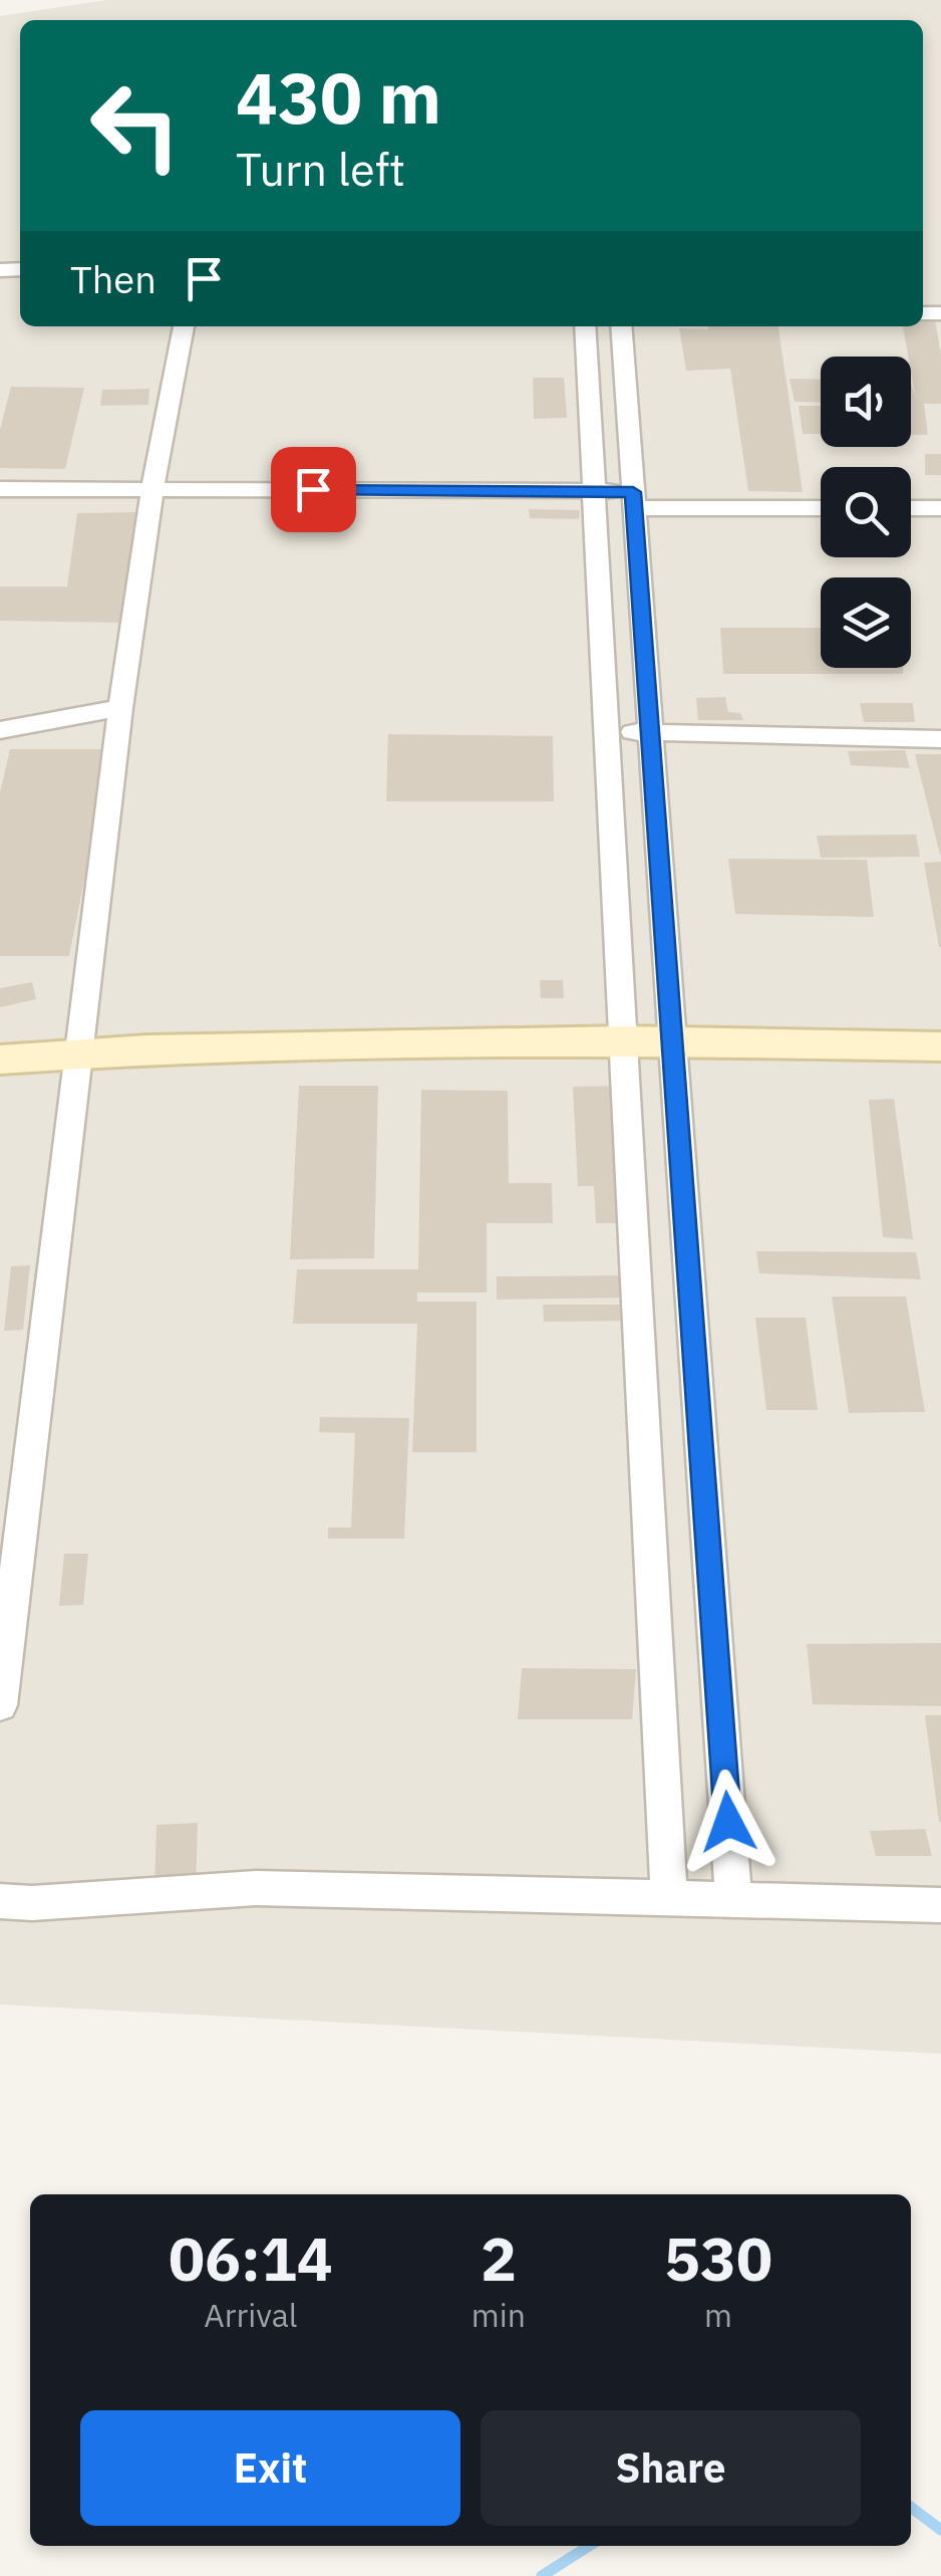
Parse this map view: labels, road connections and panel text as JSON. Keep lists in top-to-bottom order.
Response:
{
  "page": {
    "turn": ["430 m", "Turn left"],
    "then": "Then",
    "eta": [
      "06:14",
      "Arrival",
      "2",
      "min",
      "530",
      "m"
    ],
    "buttons": ["Exit", "Share"]
  }
}
